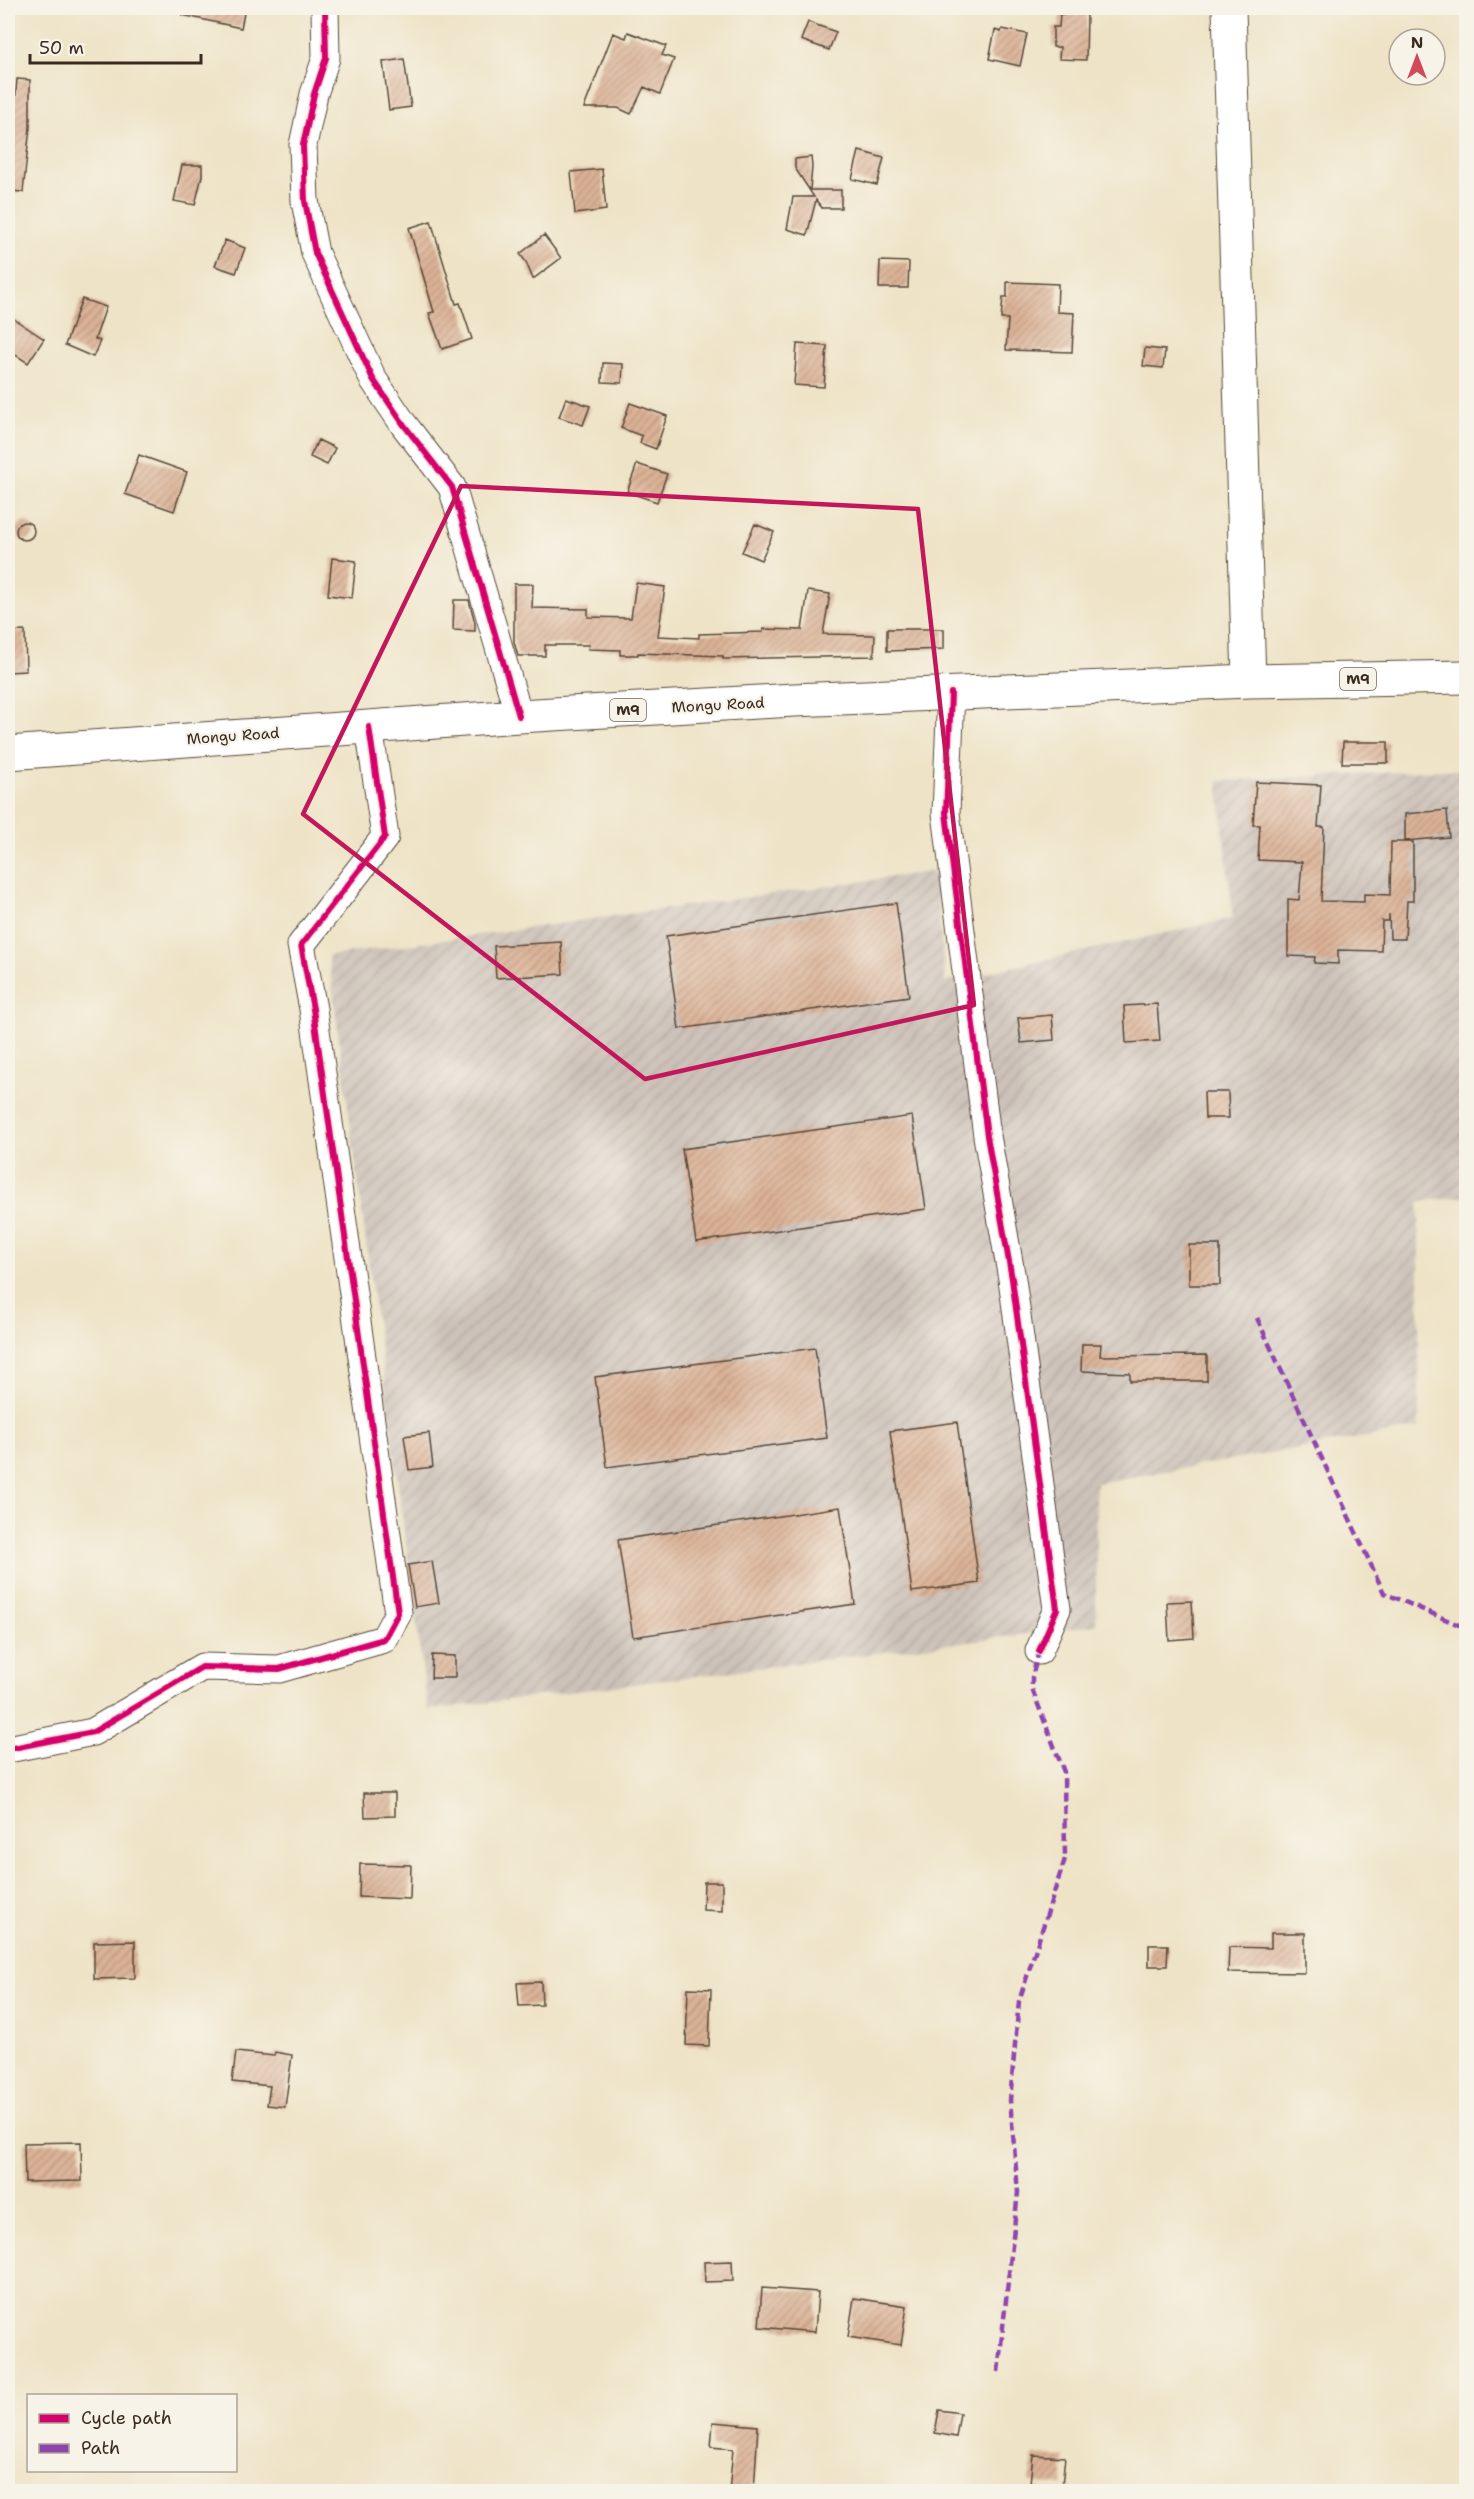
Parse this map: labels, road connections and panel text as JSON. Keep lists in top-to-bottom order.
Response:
{
  "streets": {
    "main road": ["M9", "Mongu Road"]
  },
  "crossings": [
    ["M9", "Mongu Road"]
  ],
  "legend": ["Cycle path", "Path"],
  "scale_bar": "50 m",
  "north": "top"
}
